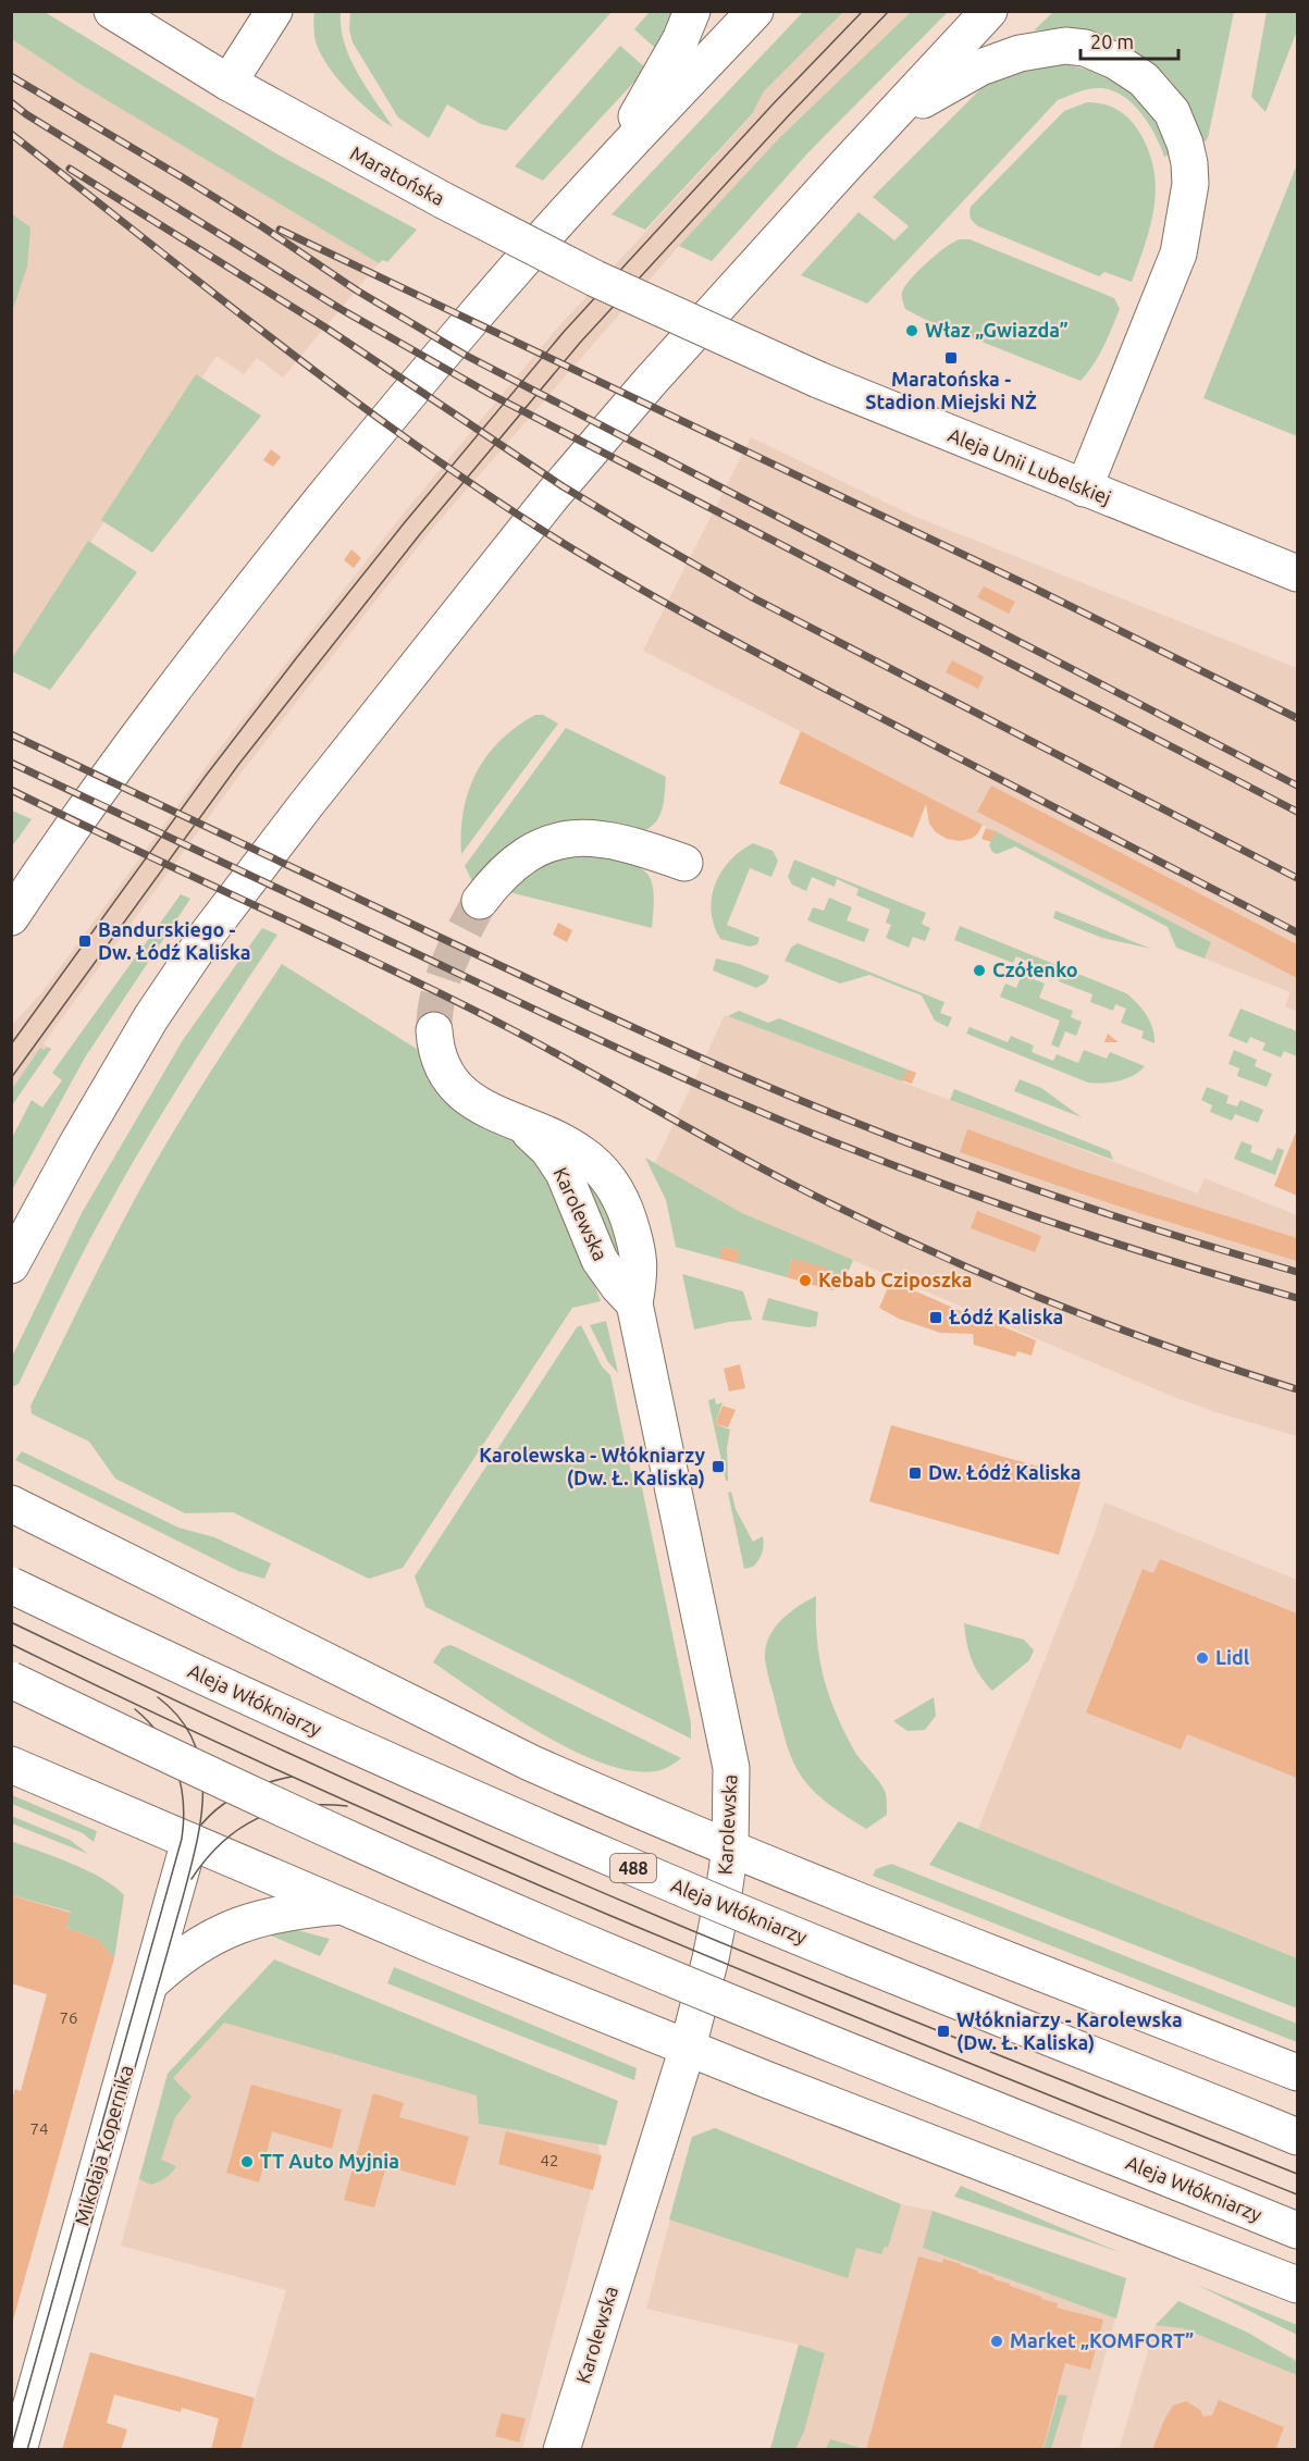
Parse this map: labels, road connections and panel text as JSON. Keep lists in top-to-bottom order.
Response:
{
  "streets": {
    "main road": [
      "Maratońska",
      "Aleja Unii Lubelskiej",
      "Karolewska",
      "Aleja Włókniarzy",
      "488",
      "Mikołaja Kopernika"
    ]
  },
  "crossings": [
    ["Maratońska", "Aleja Unii Lubelskiej"]
  ],
  "places": {
    "other": [
      "Właz „Gwiazda”",
      "Czółenko",
      "Kebab Cziposzka",
      "Lidl",
      "TT Auto Myjnia",
      "Market „KOMFORT”"
    ],
    "transit": [
      "Maratońska - Stadion Miejski NŻ",
      "Bandurskiego - Dw. Łódź Kaliska",
      "Łódź Kaliska",
      "Karolewska - Włókniarzy (Dw. Ł. Kaliska)",
      "Dw. Łódź Kaliska",
      "Włókniarzy - Karolewska (Dw. Ł. Kaliska)"
    ]
  },
  "house_numbers": ["76", "74", "42"],
  "scale_bar": "20 m"
}
